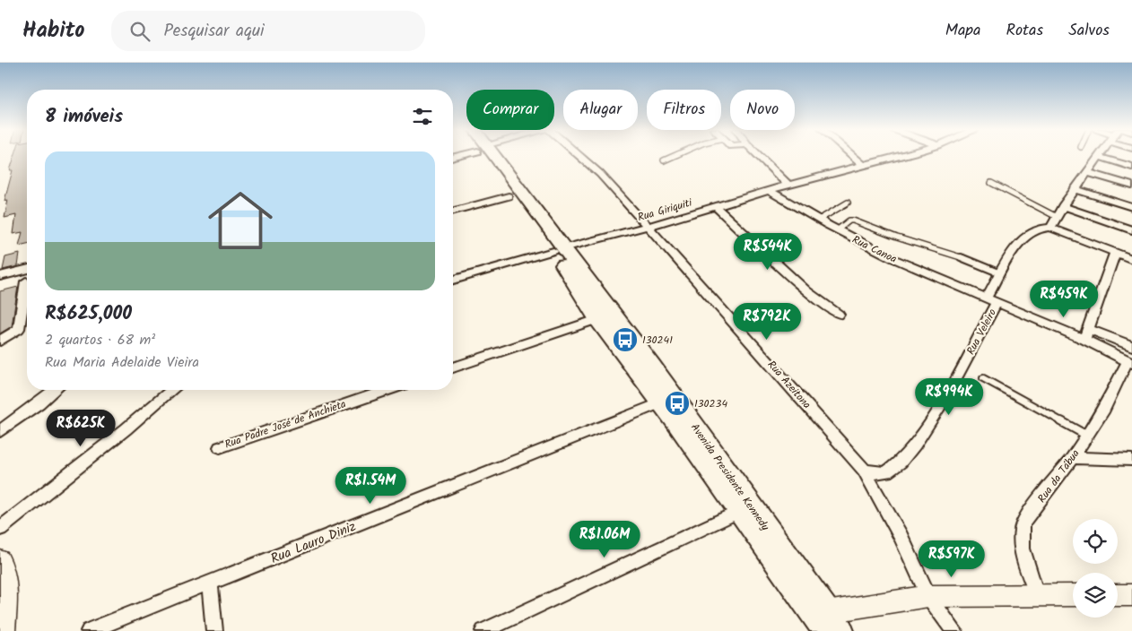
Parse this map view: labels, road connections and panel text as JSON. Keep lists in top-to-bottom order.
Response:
{
  "streets": {
    "main road": ["Avenida Presidente Kennedy"],
    "street": [
      "Rua Giriquiti",
      "Rua Canoa",
      "Rua Veleiro",
      "Rua Azeitona",
      "Rua Padre José de Anchieta",
      "Rua da Tábua",
      "Rua Lauro Diniz"
    ]
  },
  "crossings": [
    ["Rua Giriquiti", "Rua Canoa"],
    ["Rua Giriquiti", "Rua Azeitona"],
    ["Rua Giriquiti", "Avenida Presidente Kennedy"],
    ["Rua Canoa", "Rua Veleiro"],
    ["Rua Canoa", "Rua da Tábua"],
    ["Rua Veleiro", "Rua Azeitona"],
    ["Avenida Presidente Kennedy", "Rua Lauro Diniz"]
  ],
  "places": {
    "bus stop": ["130241", "130234"]
  },
  "page": {
    "header": "Habito",
    "search": "Pesquisar aqui",
    "nav": ["Mapa", "Rotas", "Salvos"],
    "chip": [
      "Comprar",
      "Alugar",
      "Filtros",
      "Novo"
    ],
    "heading": "8 imóveis",
    "list": [
      {
        "name": "R$625,000",
        "note": "2 quartos · 68 m² · Rua Maria Adelaide Vieira"
      }
    ],
    "price": [
      "R$544K",
      "R$459K",
      "R$792K",
      "R$994K",
      "R$625K",
      "R$1.54M",
      "R$1.06M",
      "R$597K"
    ]
  }
}
